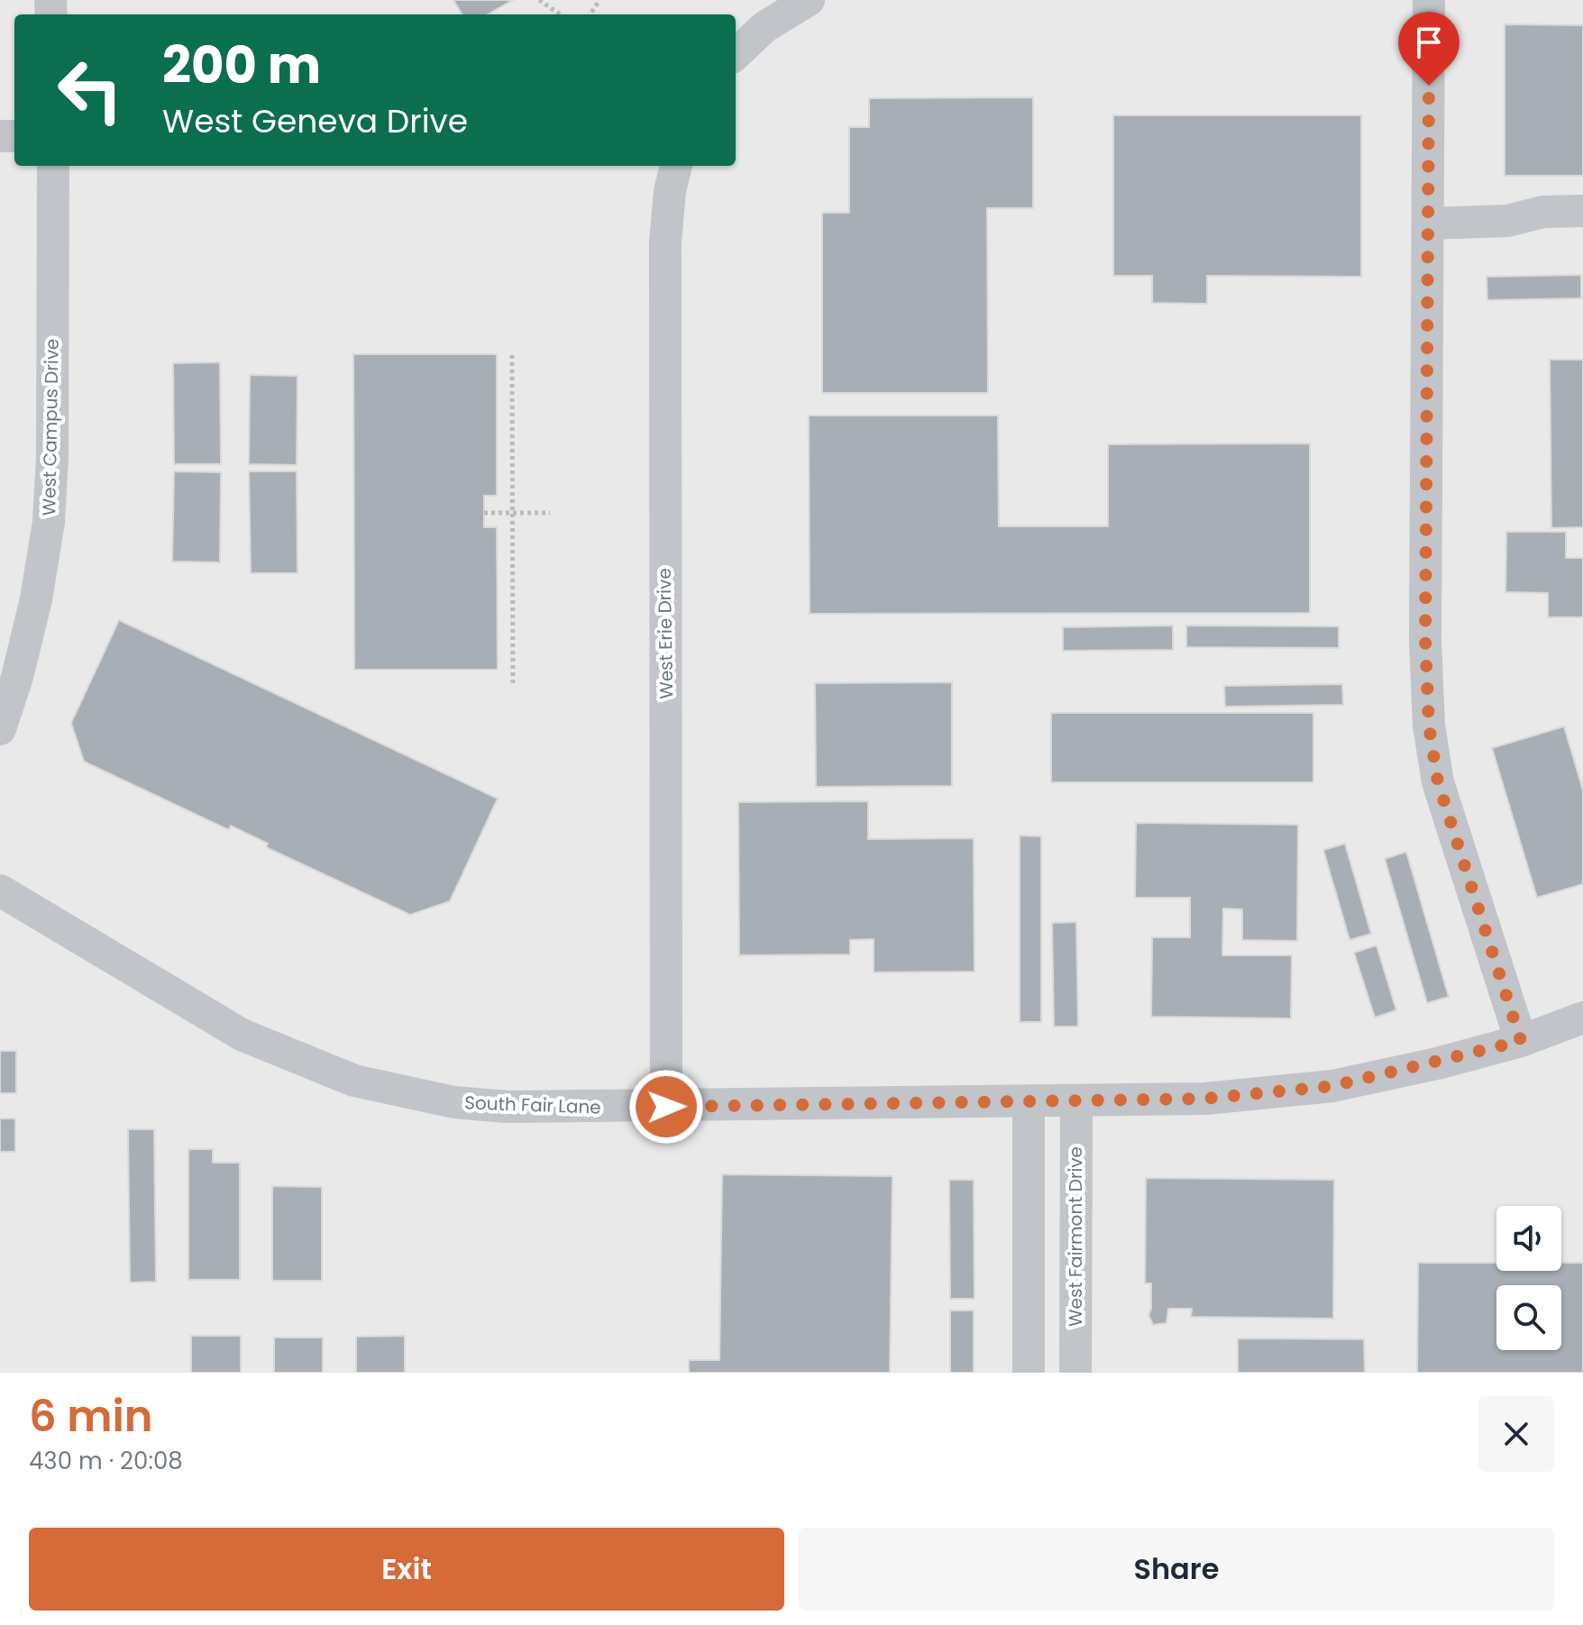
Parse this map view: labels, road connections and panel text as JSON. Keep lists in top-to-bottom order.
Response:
{
  "streets": {
    "street": [
      "West Campus Drive",
      "West Erie Drive",
      "South Fair Lane",
      "West Fairmont Drive"
    ]
  },
  "crossings": [
    ["West Erie Drive", "South Fair Lane"],
    ["South Fair Lane", "West Fairmont Drive"]
  ],
  "page": {
    "turn": ["200 m", "West Geneva Drive"],
    "heading": ["6 min", "430 m · 20:08"],
    "buttons": ["Exit", "Share"]
  }
}
